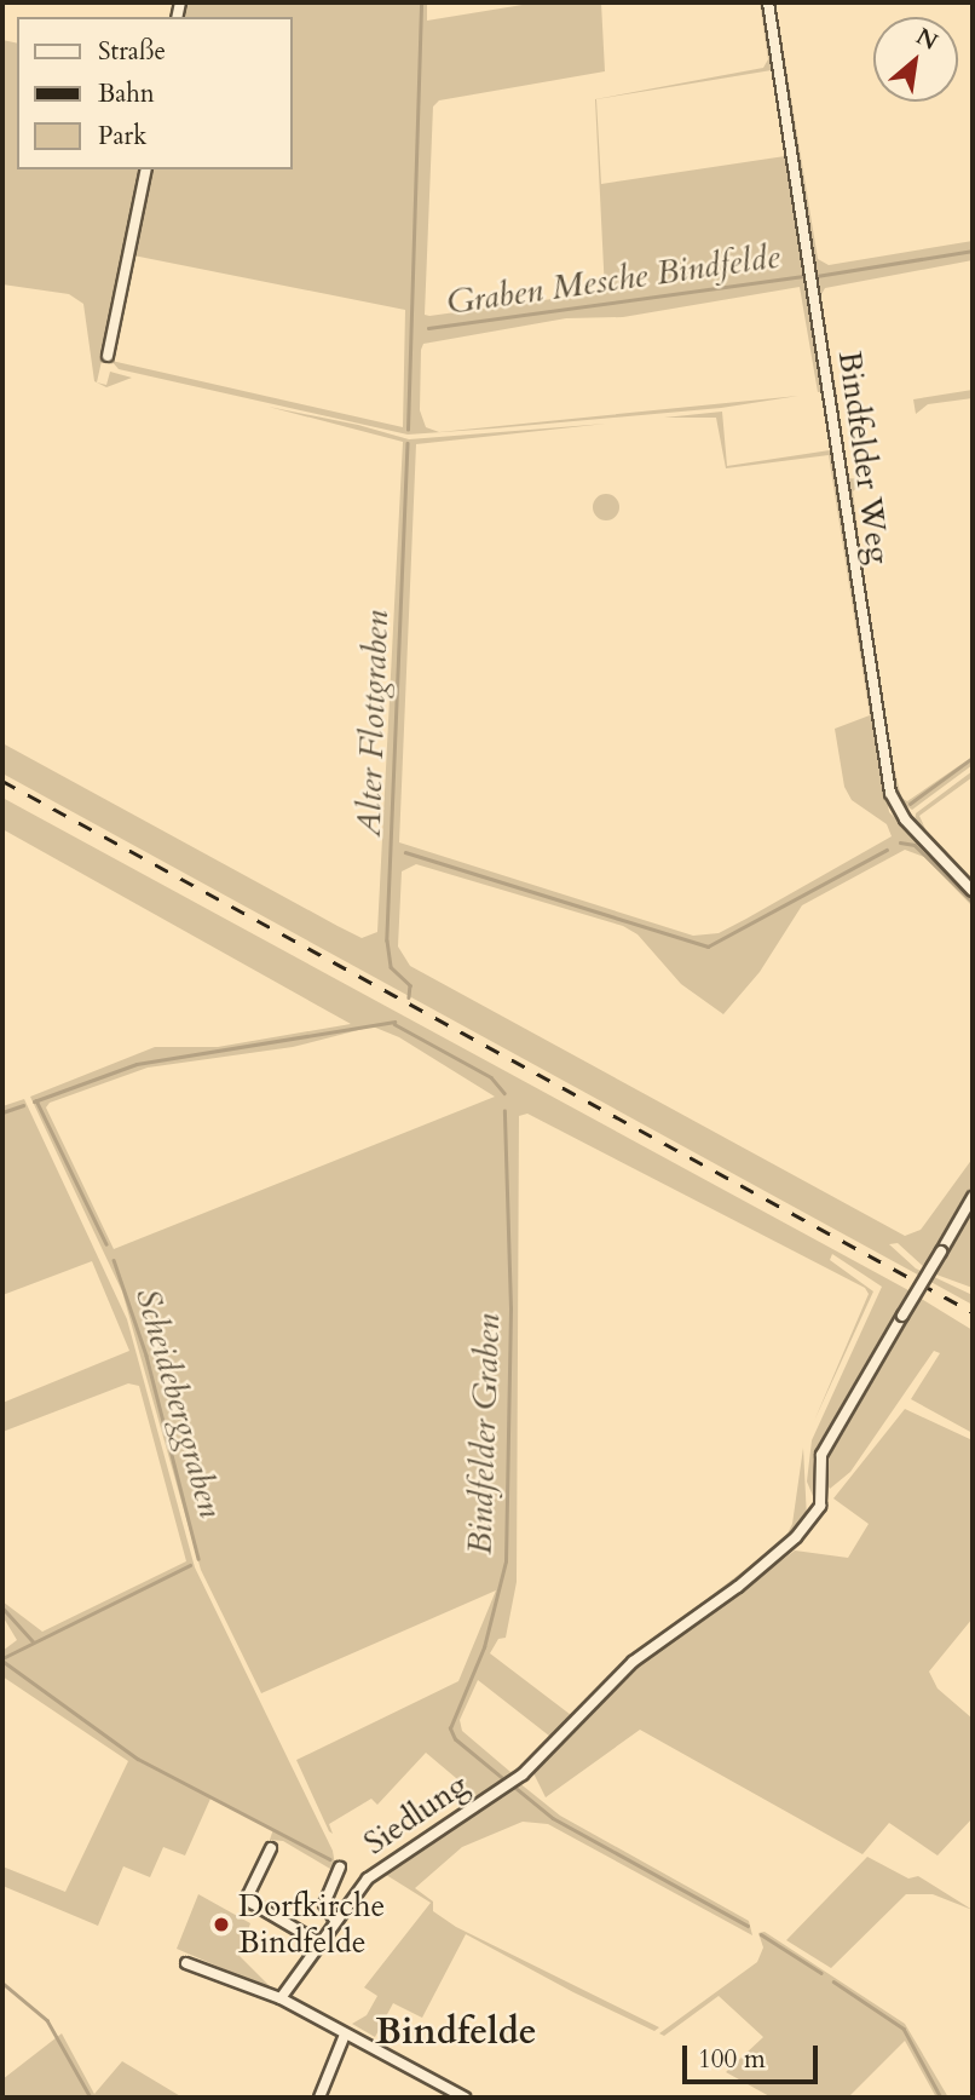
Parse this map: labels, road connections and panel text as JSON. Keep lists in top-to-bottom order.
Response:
{
  "streets": {
    "street": ["Bindfelder Weg", "Siedlung"]
  },
  "districts": ["Bindfelde"],
  "water": [
    "Graben Mesche Bindfelde",
    "Alter Flottgraben",
    "Scheideberggraben",
    "Bindfelder Graben"
  ],
  "places": ["Dorfkirche Bindfelde"],
  "legend": ["Straße", "Bahn", "Park"],
  "scale_bar": "100 m",
  "north": "top right"
}
